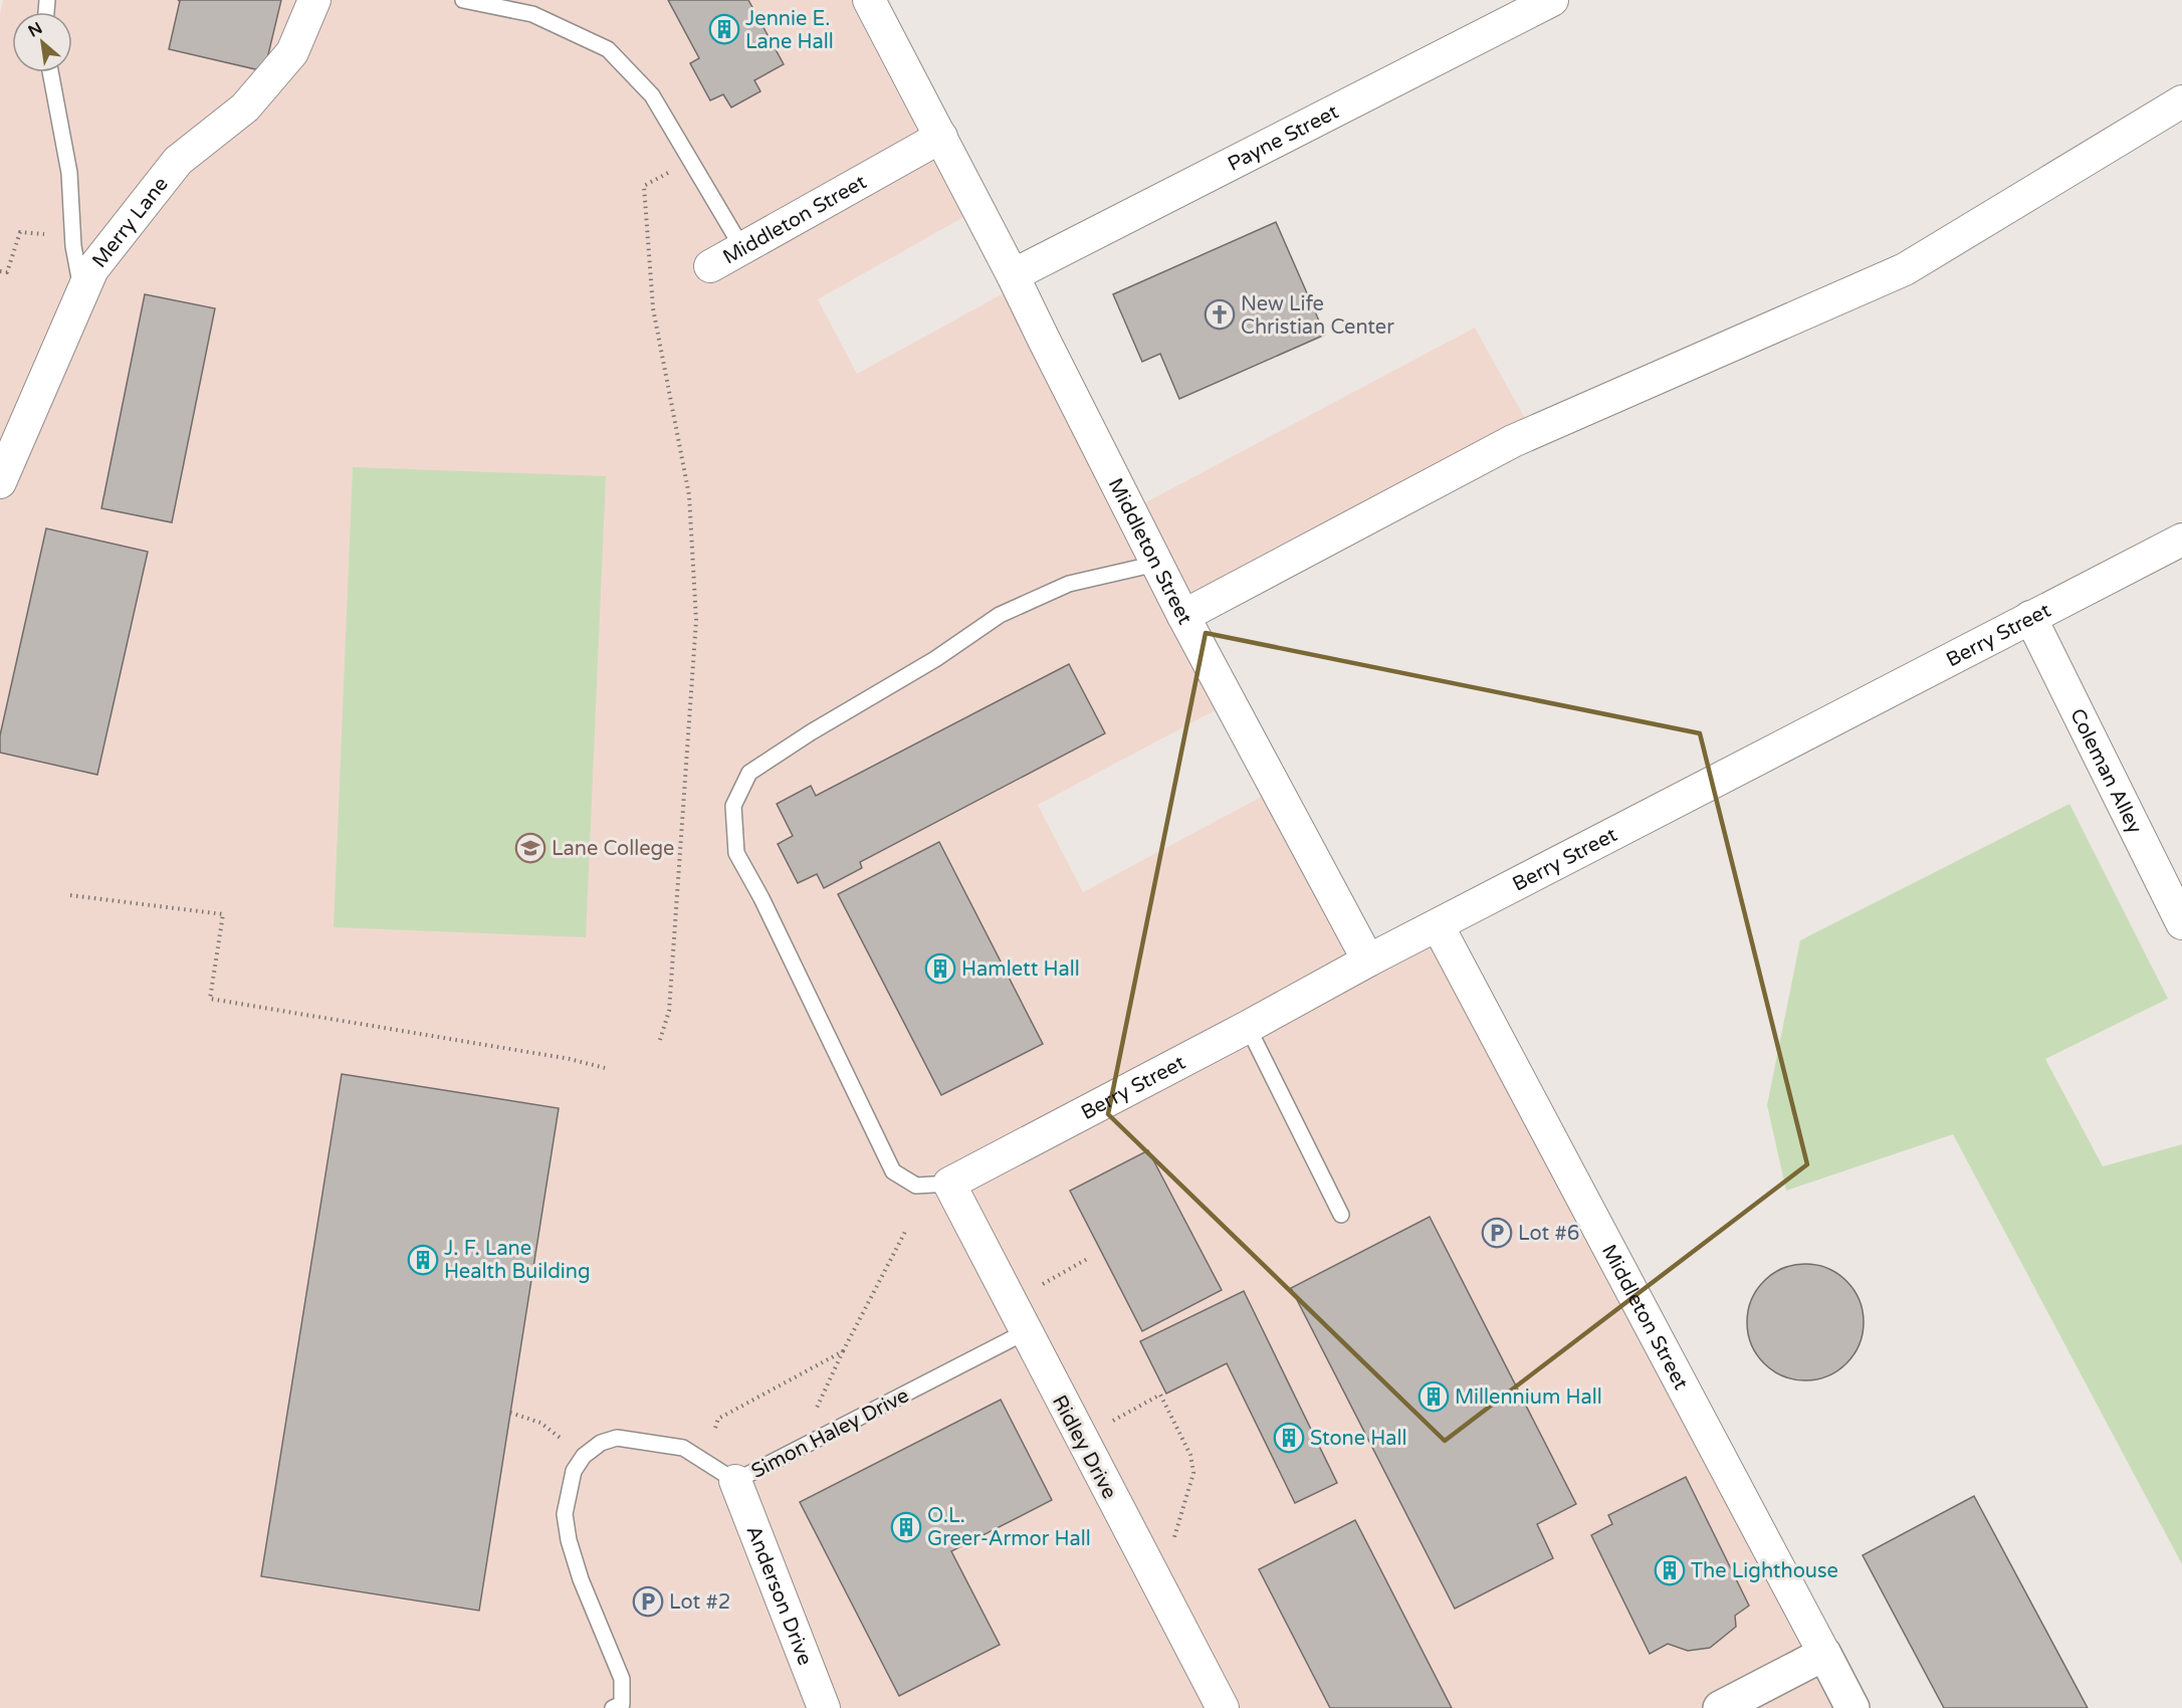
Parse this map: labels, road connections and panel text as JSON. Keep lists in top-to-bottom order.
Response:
{
  "streets": {
    "street": [
      "Payne Street",
      "Middleton Street",
      "Merry Lane",
      "Berry Street",
      "Coleman Alley",
      "Ridley Drive",
      "Anderson Drive"
    ],
    "lane": ["Simon Haley Drive"]
  },
  "crossings": [
    ["Payne Street", "Middleton Street"],
    ["Middleton Street", "Berry Street"],
    ["Berry Street", "Coleman Alley"],
    ["Berry Street", "Ridley Drive"],
    ["Simon Haley Drive", "Ridley Drive"],
    ["Simon Haley Drive", "Anderson Drive"]
  ],
  "places": {
    "building": [
      "Jennie E. Lane Hall",
      "Hamlett Hall",
      "J. F. Lane Health Building",
      "Millennium Hall",
      "Stone Hall",
      "O.L. Greer-Armor Hall",
      "The Lighthouse"
    ],
    "church": ["New Life Christian Center"],
    "school or university": ["Lane College"],
    "parking": ["Lot #6", "Lot #2"]
  },
  "north": "top left"
}
